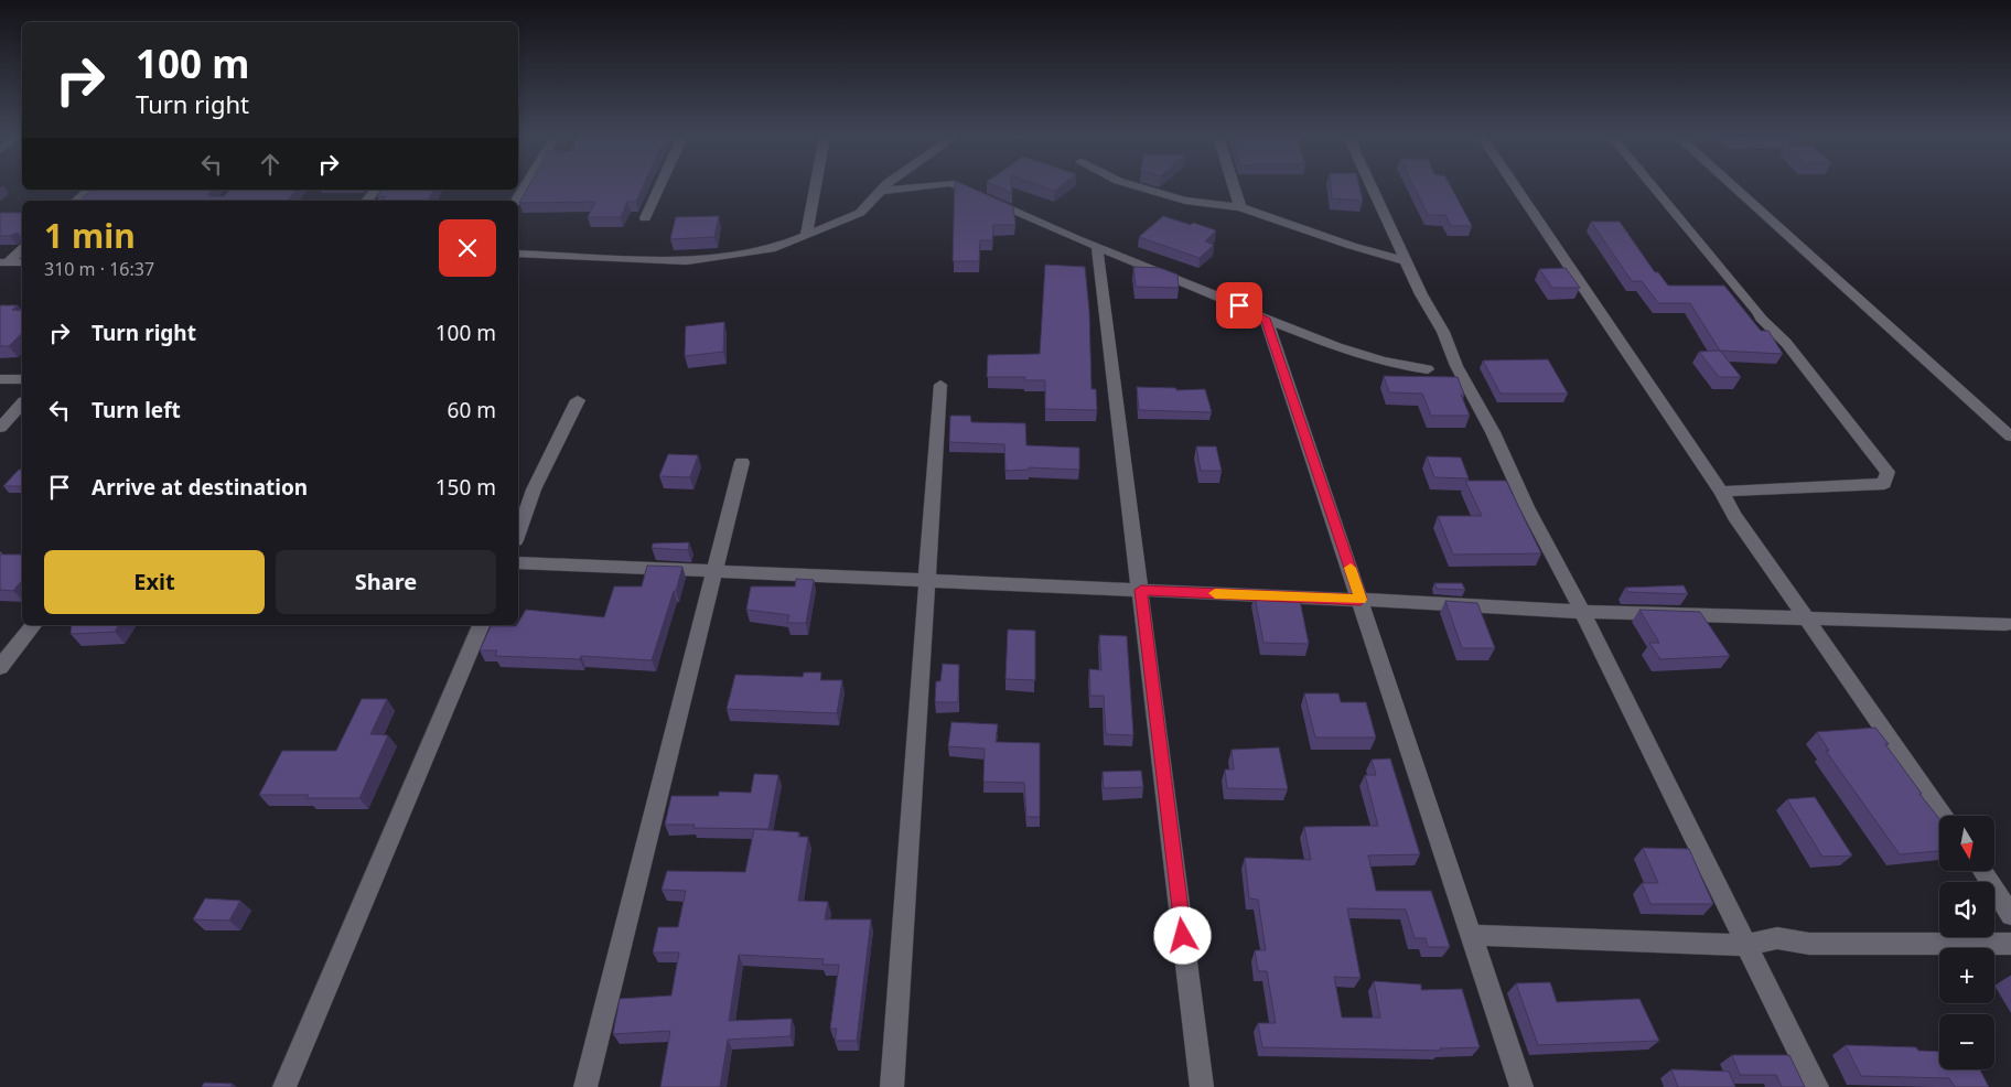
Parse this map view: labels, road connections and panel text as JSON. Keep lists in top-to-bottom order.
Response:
{
  "north": "bottom",
  "page": {
    "turn": ["100 m", "Turn right"],
    "heading": ["1 min", "310 m · 16:37"],
    "list": [
      {
        "name": "Turn right",
        "value": "100 m"
      },
      {
        "name": "Turn left",
        "value": "60 m"
      },
      {
        "name": "Arrive at destination",
        "value": "150 m"
      }
    ],
    "buttons": ["Exit", "Share"],
    "map_buttons": ["+", "−"]
  }
}
